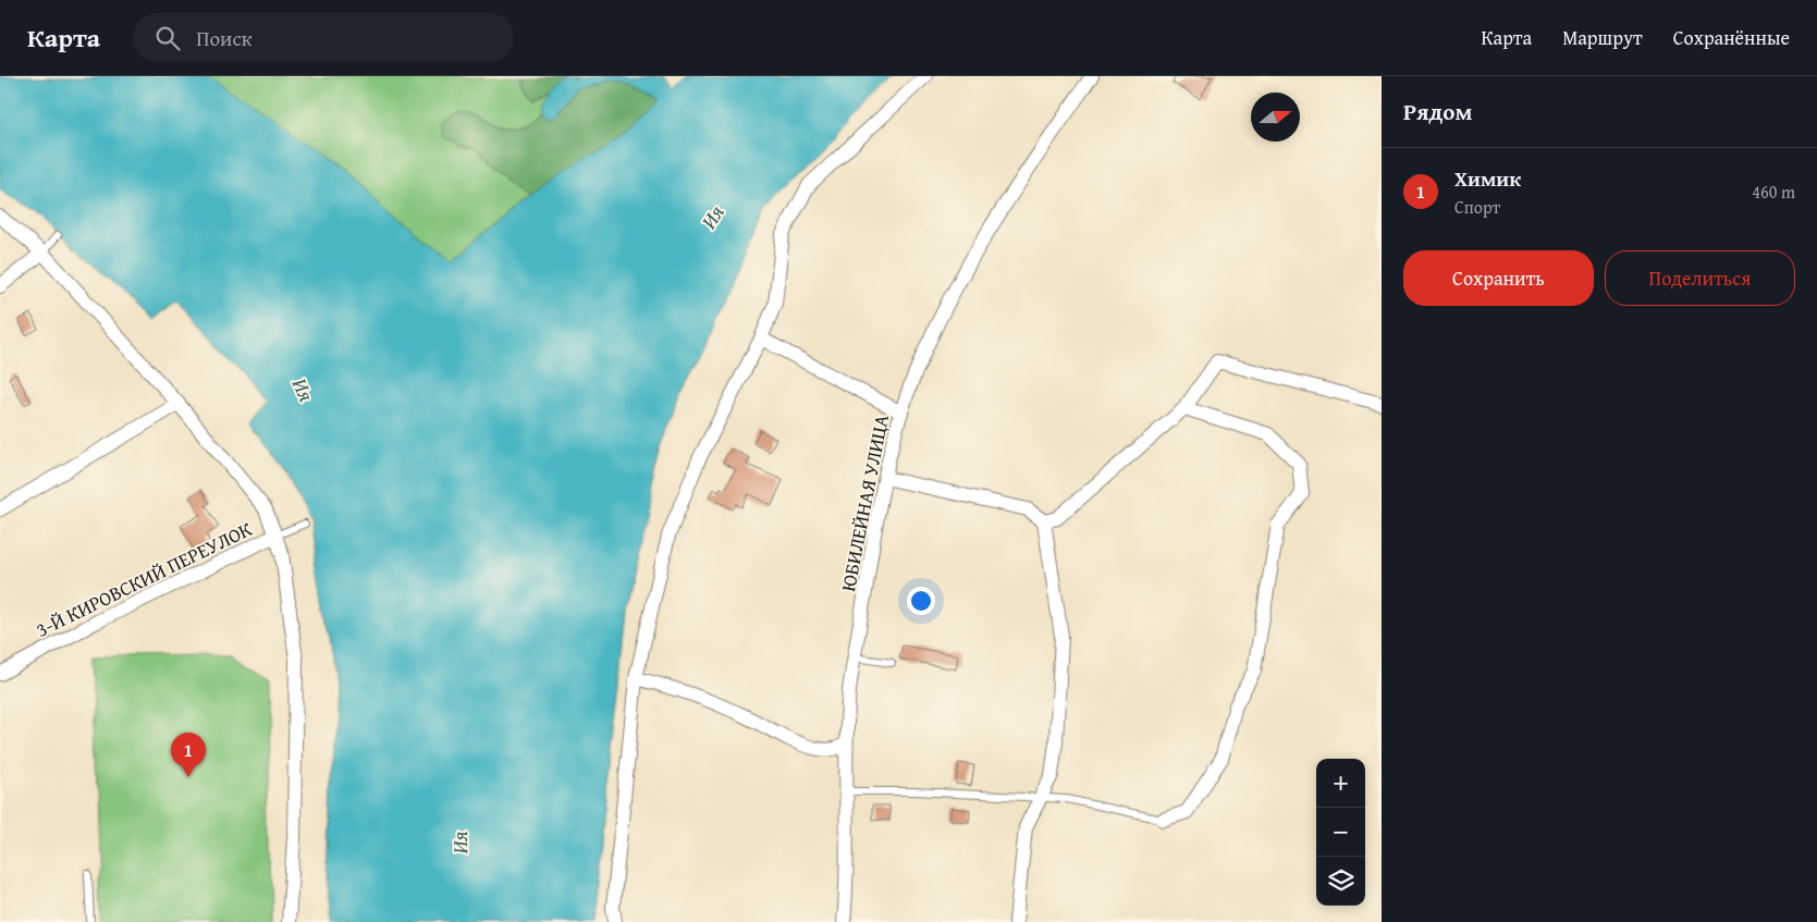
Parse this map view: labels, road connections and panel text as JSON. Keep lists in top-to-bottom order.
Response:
{
  "streets": {
    "street": ["ЮБИЛЕЙНАЯ УЛИЦА", "3-Й КИРОВСКИЙ ПЕРЕУЛОК"]
  },
  "water": ["Ия"],
  "north": "right",
  "page": {
    "header": "Карта",
    "search": "Поиск",
    "nav": ["Карта", "Маршрут", "Сохранённые"],
    "heading": "Рядом",
    "list": [
      {
        "mark": "1",
        "name": "Химик",
        "note": "Спорт",
        "value": "460 m"
      }
    ],
    "buttons": ["Сохранить", "Поделиться"],
    "pins": "1",
    "map_buttons": ["+", "−"]
  }
}
